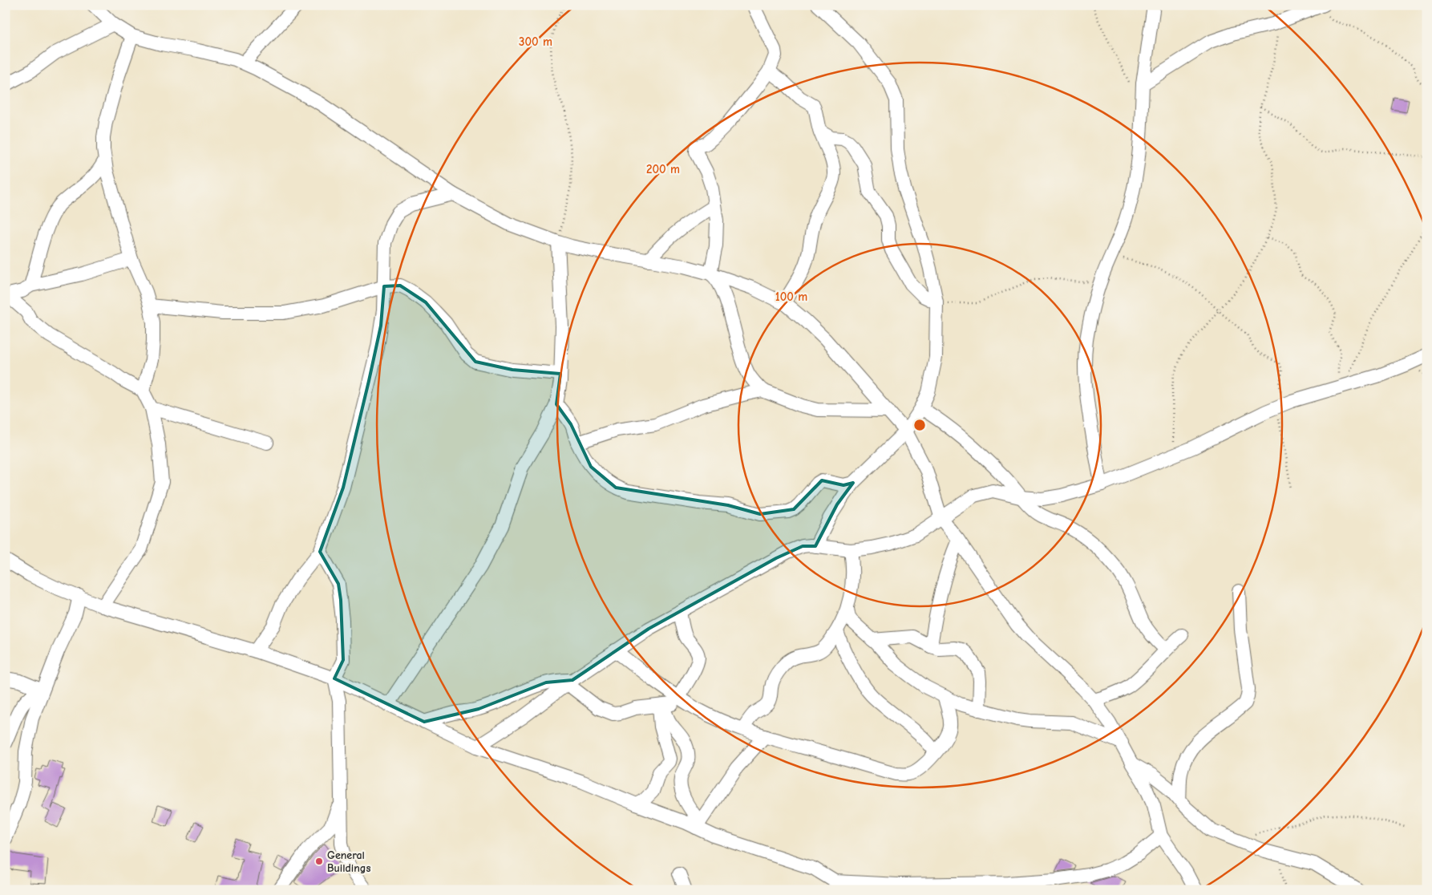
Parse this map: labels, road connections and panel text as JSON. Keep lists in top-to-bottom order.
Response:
{
  "places": ["General Buildings"],
  "rings": ["300 m", "200 m", "100 m"]
}
